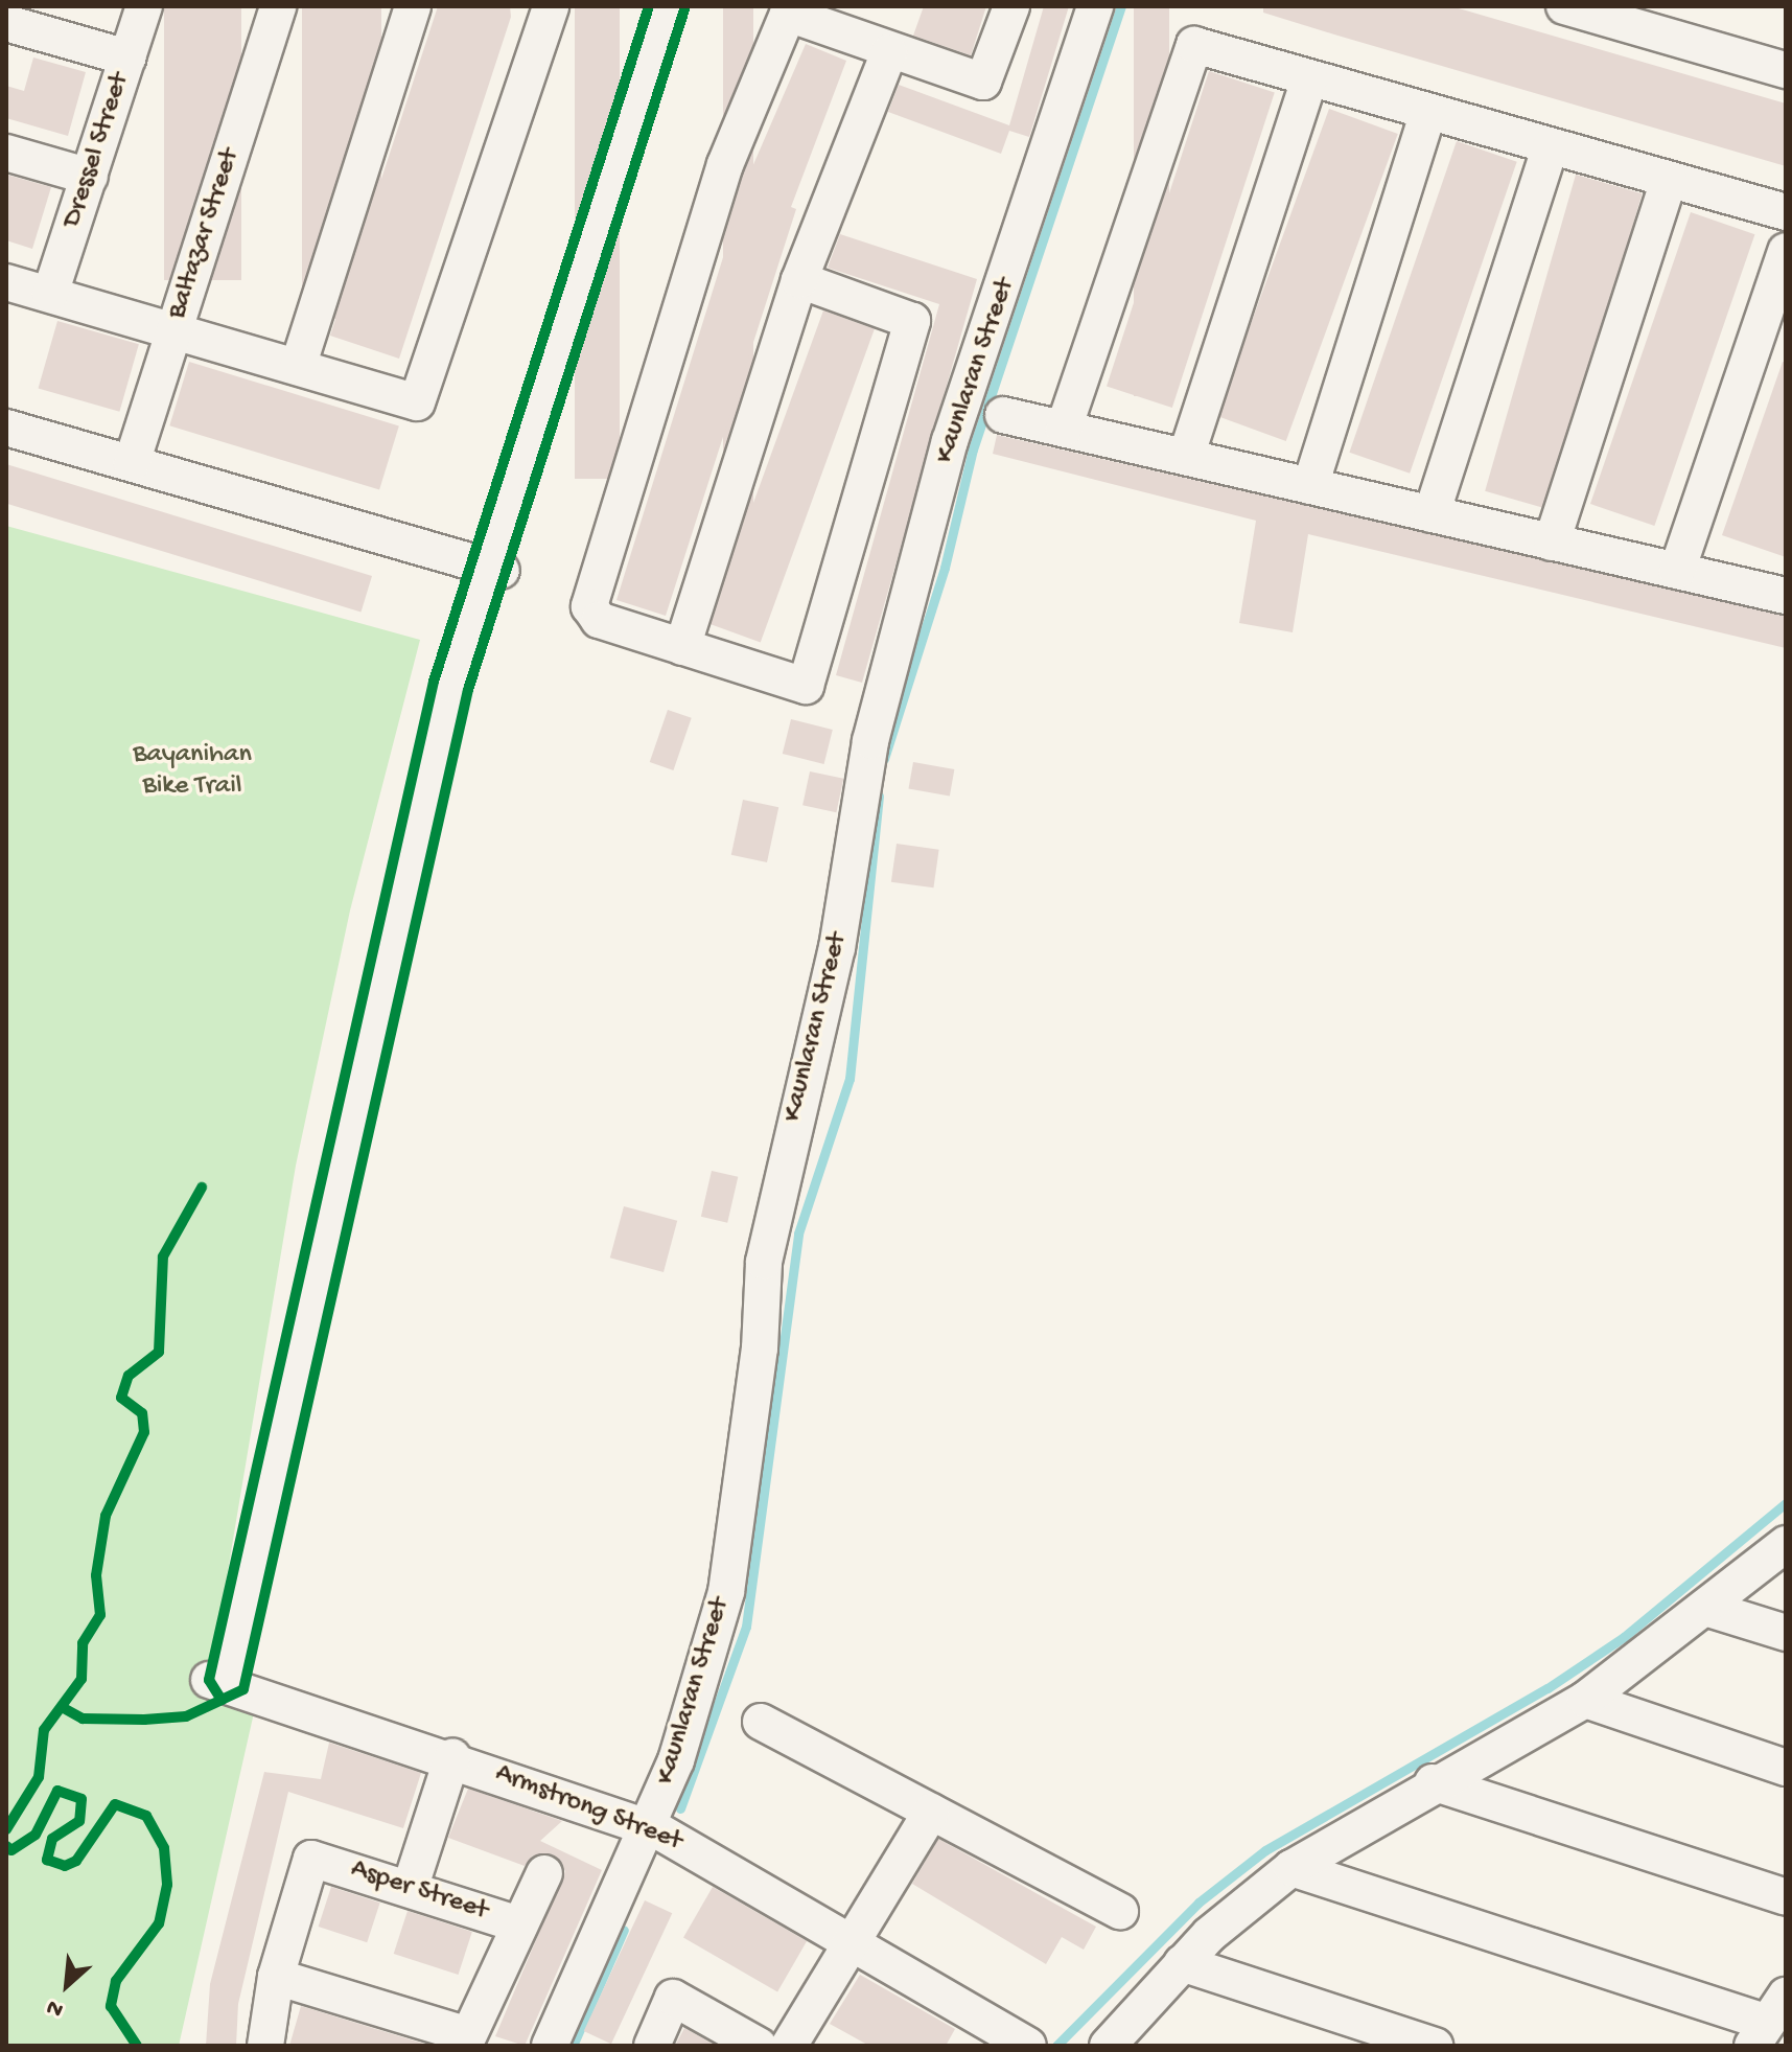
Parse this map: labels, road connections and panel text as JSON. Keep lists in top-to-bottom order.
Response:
{
  "streets": {
    "street": [
      "Dressel Street",
      "Baltazar Street",
      "Kaunlaran Street",
      "Armstrong Street",
      "Asper Street"
    ]
  },
  "crossings": [
    ["Kaunlaran Street", "Armstrong Street"]
  ],
  "parks": ["Bayanihan Bike Trail"],
  "north": "bottom left"
}
